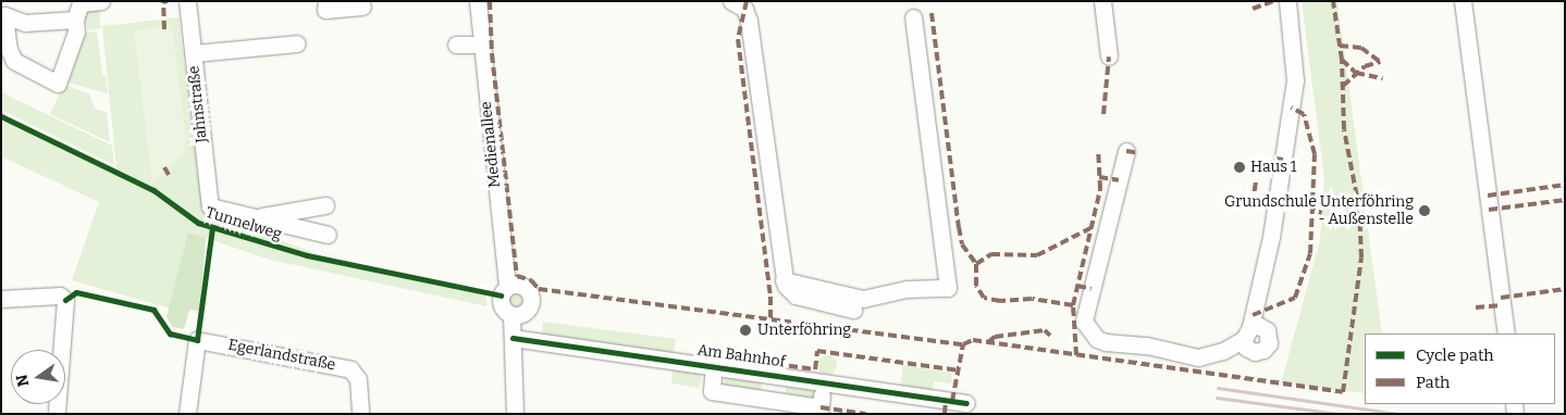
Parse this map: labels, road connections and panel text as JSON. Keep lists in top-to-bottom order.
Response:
{
  "streets": {
    "street": [
      "Jahnstraße",
      "Medienallee",
      "Egerlandstraße",
      "Am Bahnhof"
    ],
    "cycle path": ["Tunnelweg"]
  },
  "places": ["Haus 1", "Grundschule Unterföhring - Außenstelle", "Unterföhring"],
  "legend": ["Cycle path", "Path"],
  "north": "left"
}
